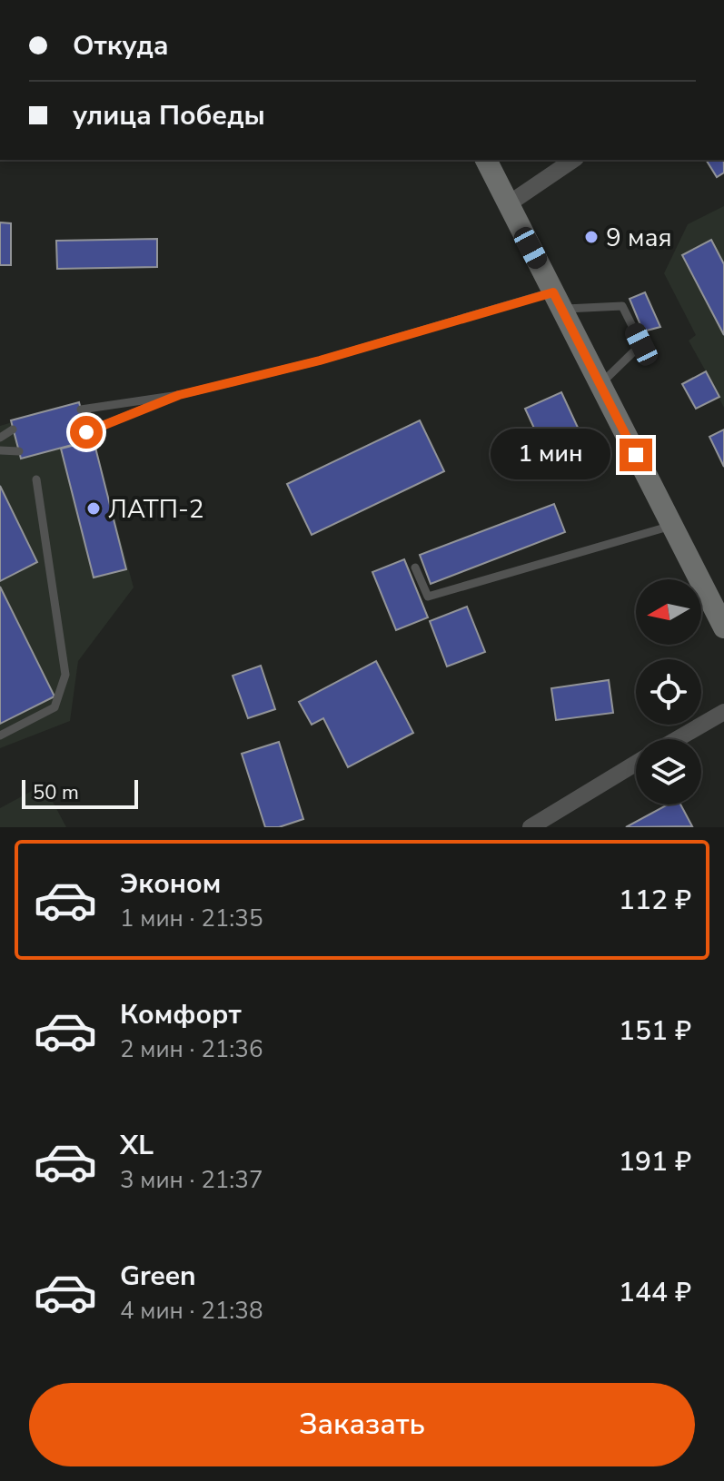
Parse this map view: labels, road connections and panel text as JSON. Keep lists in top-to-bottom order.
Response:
{
  "places": ["9 мая", "ЛАТП-2"],
  "scale_bar": "50 m",
  "north": "left",
  "page": {
    "banner": ["Откуда", "улица Победы"],
    "bubble": "1 мин",
    "scale": "50 m",
    "list": [
      {
        "name": "Эконом",
        "note": "1 мин · 21:35",
        "value": "112 ₽"
      },
      {
        "name": "Комфорт",
        "note": "2 мин · 21:36",
        "value": "151 ₽"
      },
      {
        "name": "XL",
        "note": "3 мин · 21:37",
        "value": "191 ₽"
      },
      {
        "name": "Green",
        "note": "4 мин · 21:38",
        "value": "144 ₽"
      }
    ],
    "buttons": "Заказать"
  }
}
